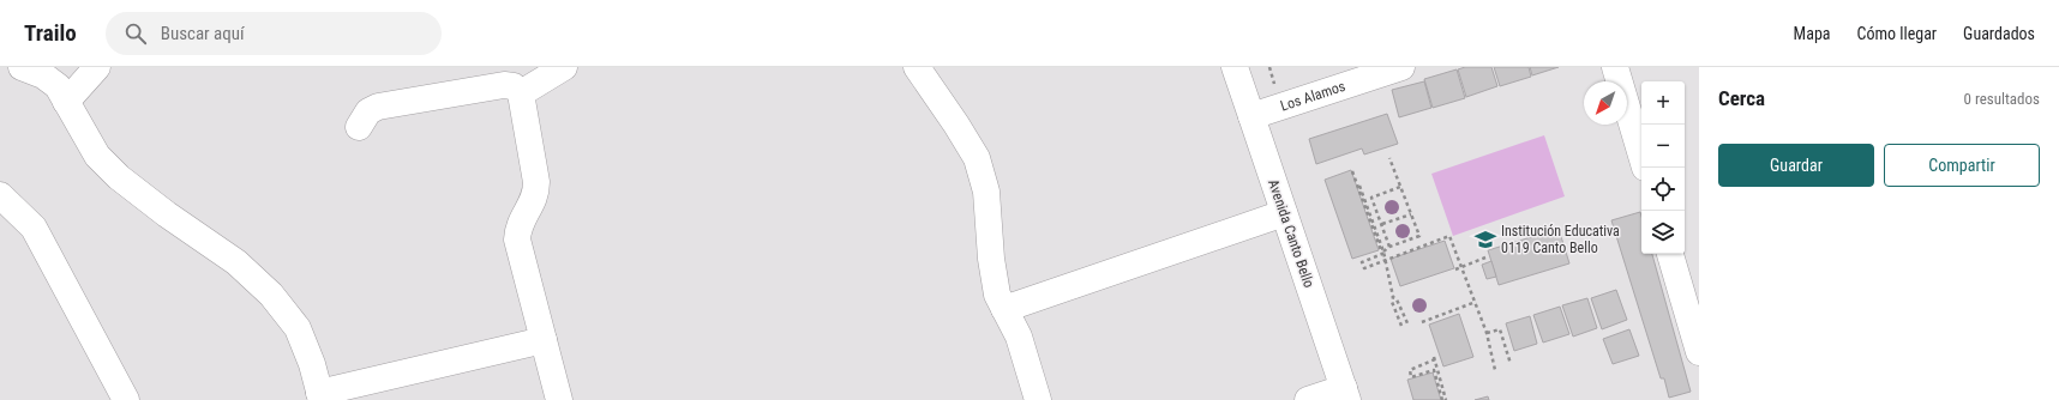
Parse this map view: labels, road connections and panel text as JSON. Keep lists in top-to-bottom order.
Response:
{
  "streets": {
    "street": ["Los Alamos", "Avenida Canto Bello"]
  },
  "crossings": [
    ["Los Alamos", "Avenida Canto Bello"]
  ],
  "places": {
    "school or university": ["Institución Educativa 0119 Canto Bello"]
  },
  "north": "bottom left",
  "page": {
    "header": "Trailo",
    "search": "Buscar aquí",
    "nav": ["Mapa", "Cómo llegar", "Guardados"],
    "heading": ["Cerca", "0 resultados"],
    "map_buttons": ["+", "−"],
    "buttons": ["Guardar", "Compartir"]
  }
}
